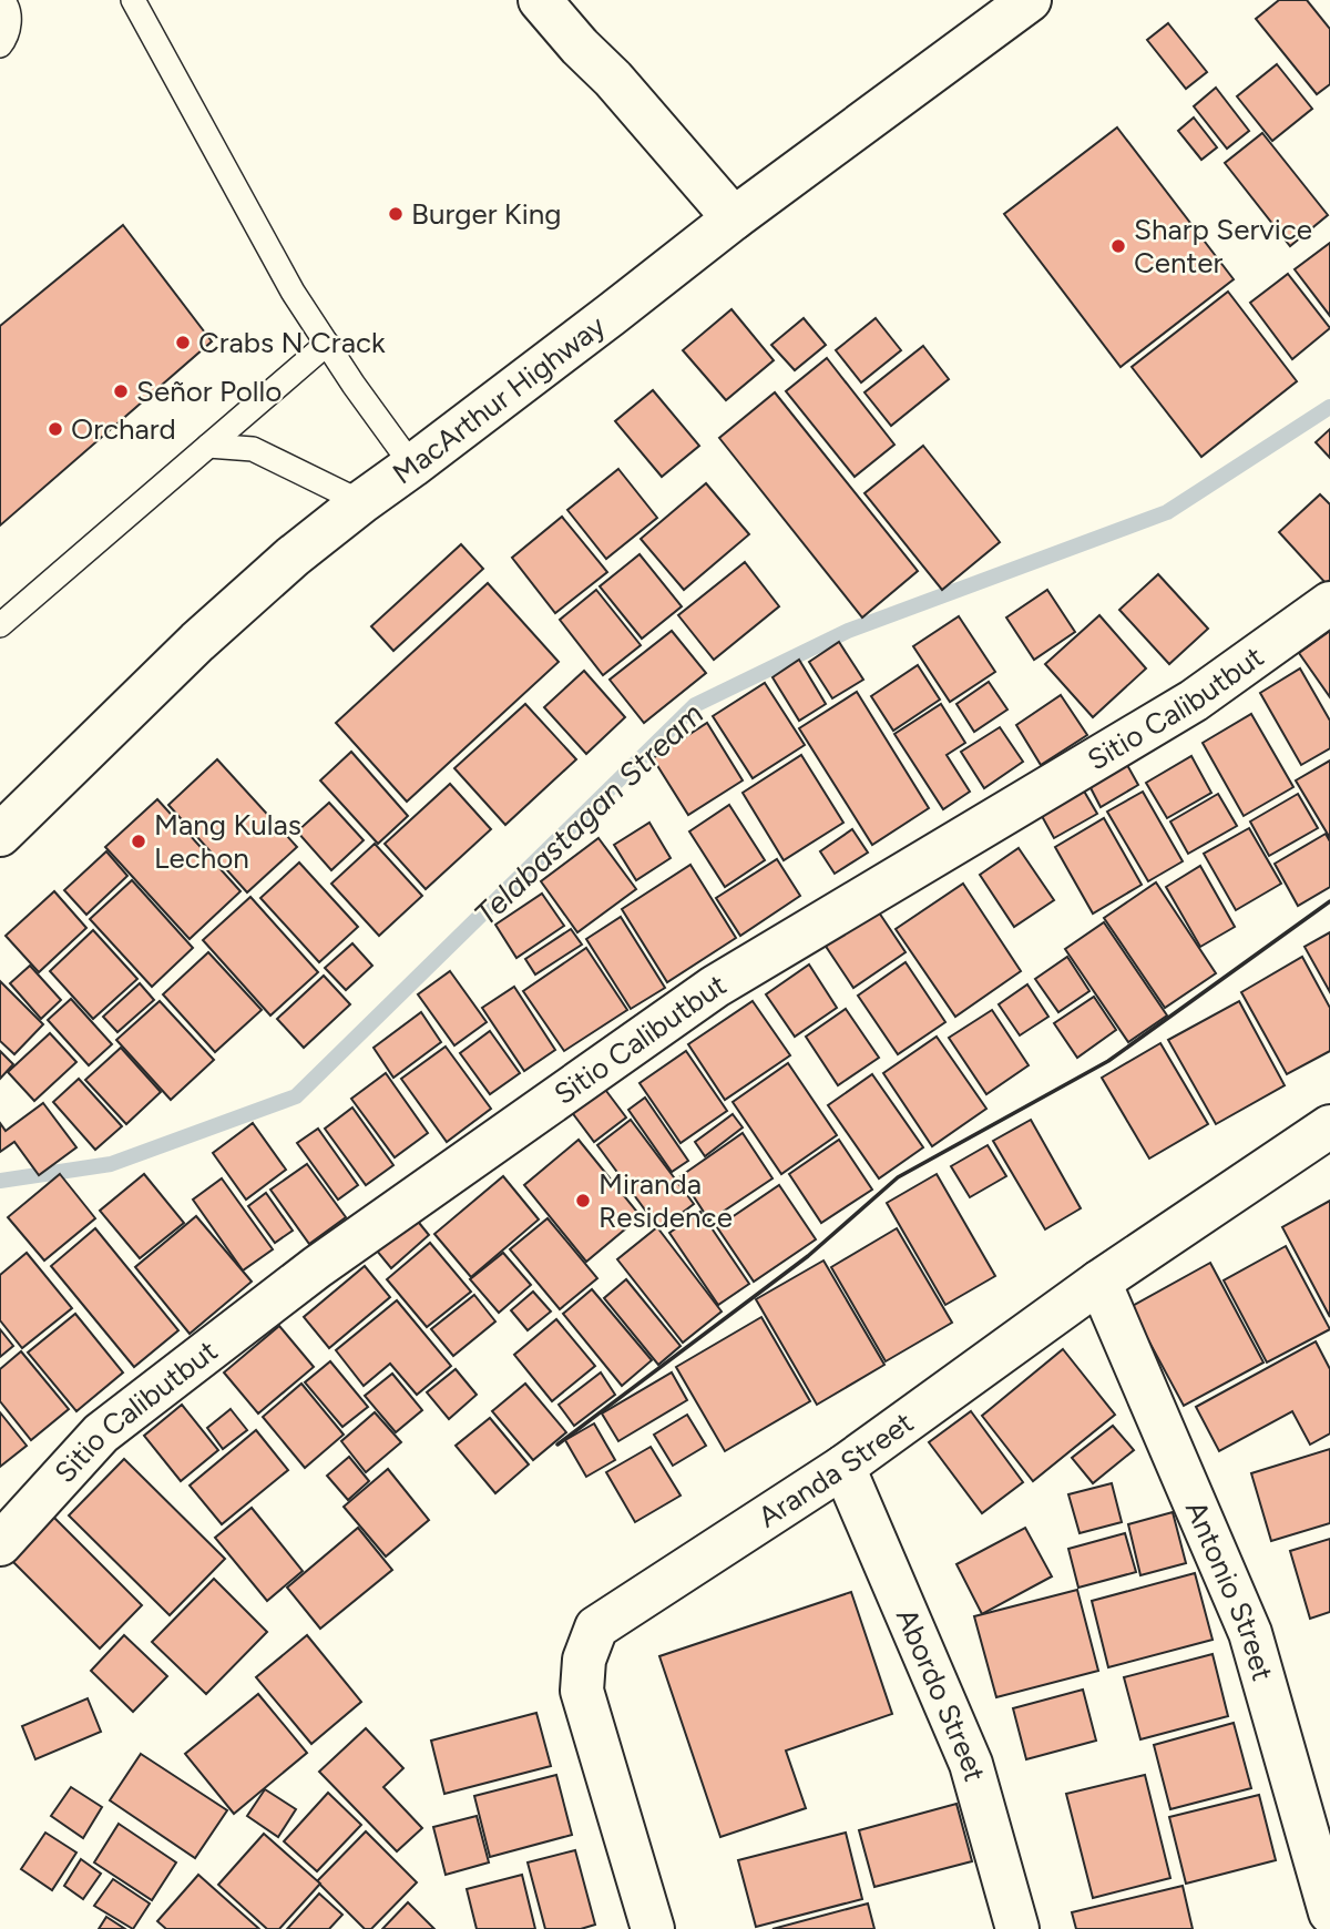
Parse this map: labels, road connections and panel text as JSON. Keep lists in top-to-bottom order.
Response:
{
  "streets": {
    "main road": [
      "MacArthur Highway",
      "Sitio Calibutbut",
      "Aranda Street",
      "Antonio Street",
      "Abordo Street"
    ]
  },
  "crossings": [
    ["Aranda Street", "Antonio Street"],
    ["Aranda Street", "Abordo Street"]
  ],
  "water": ["Telabastagan Stream"],
  "places": [
    "Burger King",
    "Sharp Service Center",
    "Crabs N Crack",
    "Señor Pollo",
    "Orchard",
    "Mang Kulas Lechon",
    "Miranda Residence"
  ]
}
